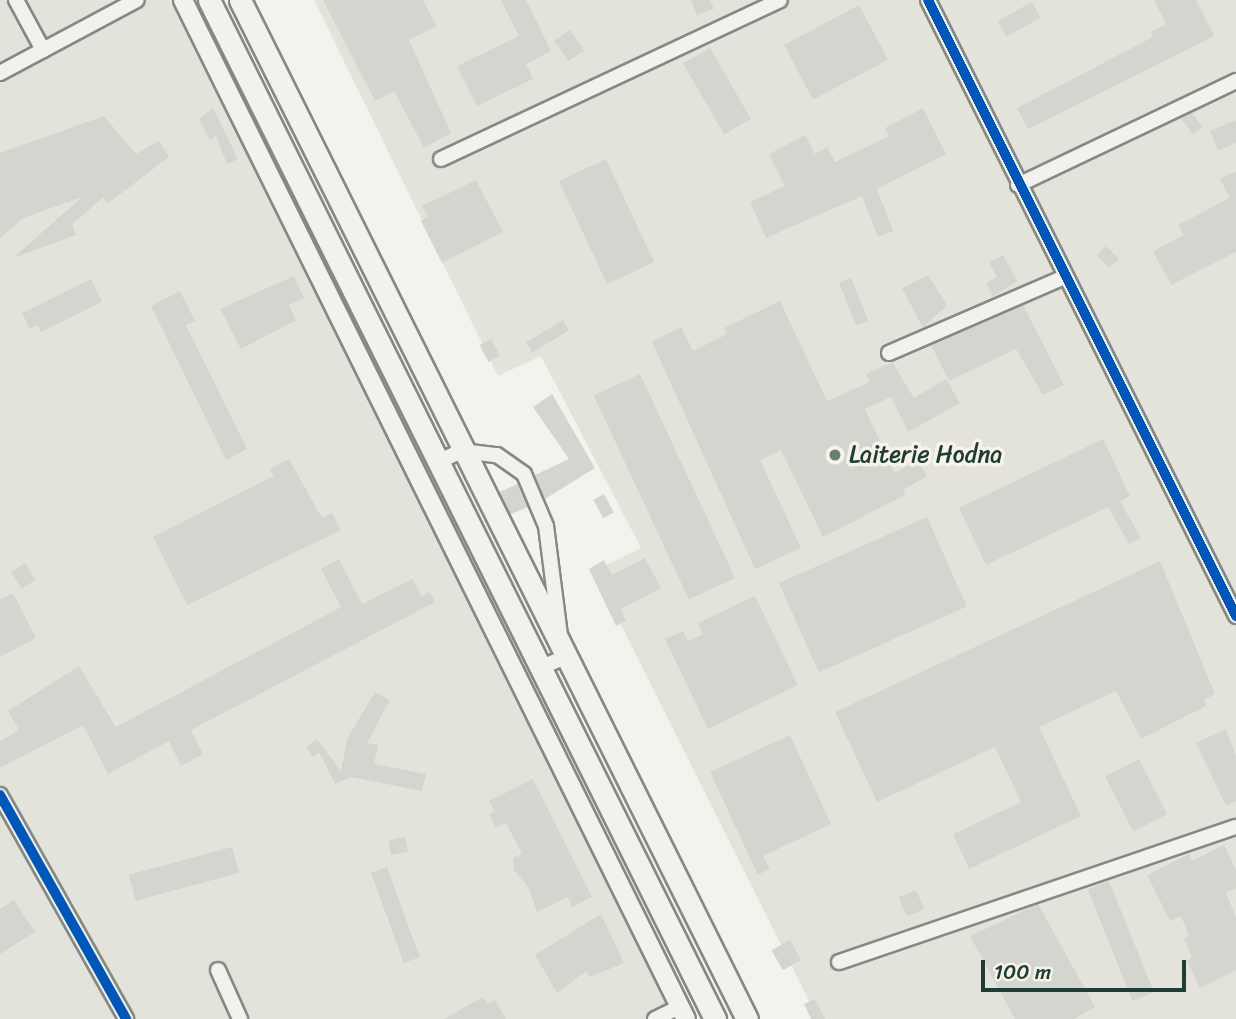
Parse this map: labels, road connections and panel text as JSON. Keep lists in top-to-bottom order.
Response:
{
  "places": ["Laiterie Hodna"],
  "scale_bar": "100 m"
}
